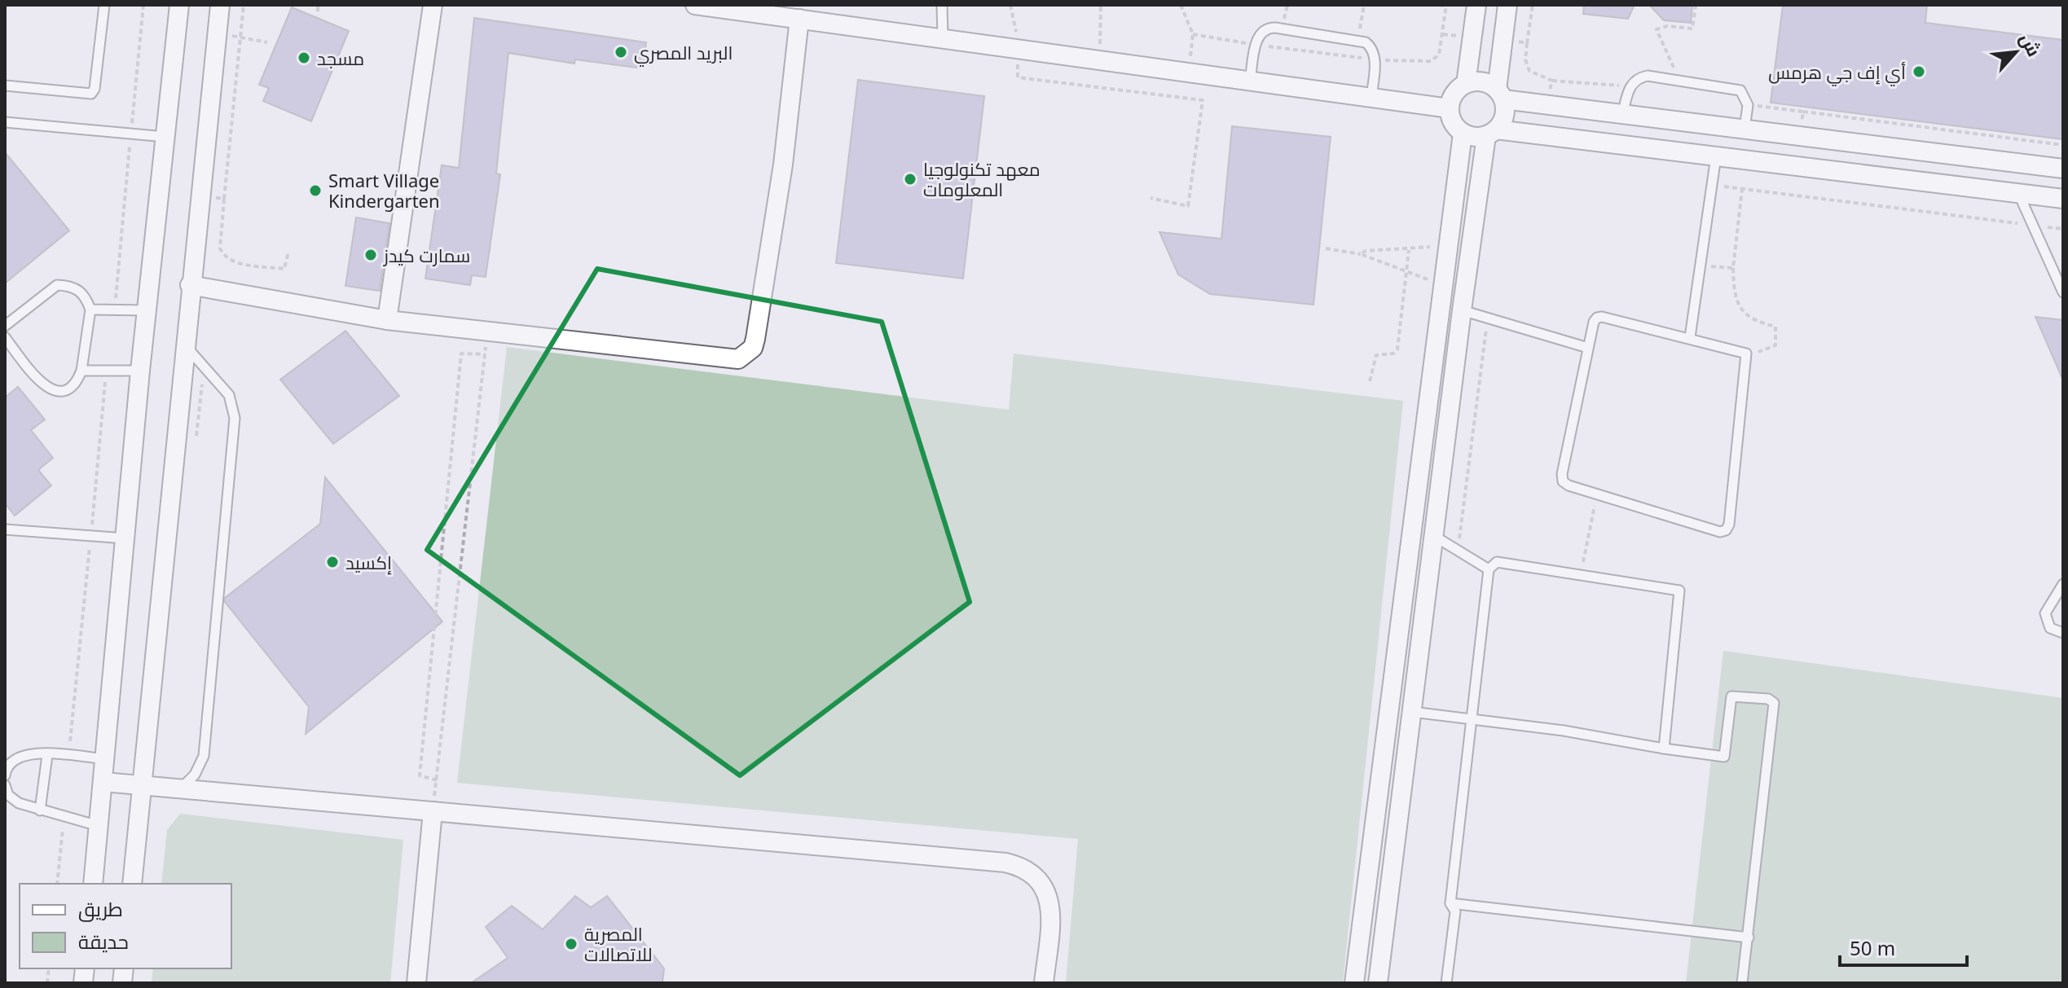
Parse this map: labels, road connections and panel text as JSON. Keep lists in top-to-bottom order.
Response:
{
  "places": [
    "البريد المصري",
    "مسجد",
    "أي إف جي هرمس",
    "معهد تكنولوجيا المعلومات",
    "Smart Village Kindergarten",
    "سمارت كيدز",
    "إكسيد",
    "المصرية للاتصالات"
  ],
  "legend": ["طريق", "حديقة"],
  "scale_bar": "50 m",
  "north": "top right"
}
